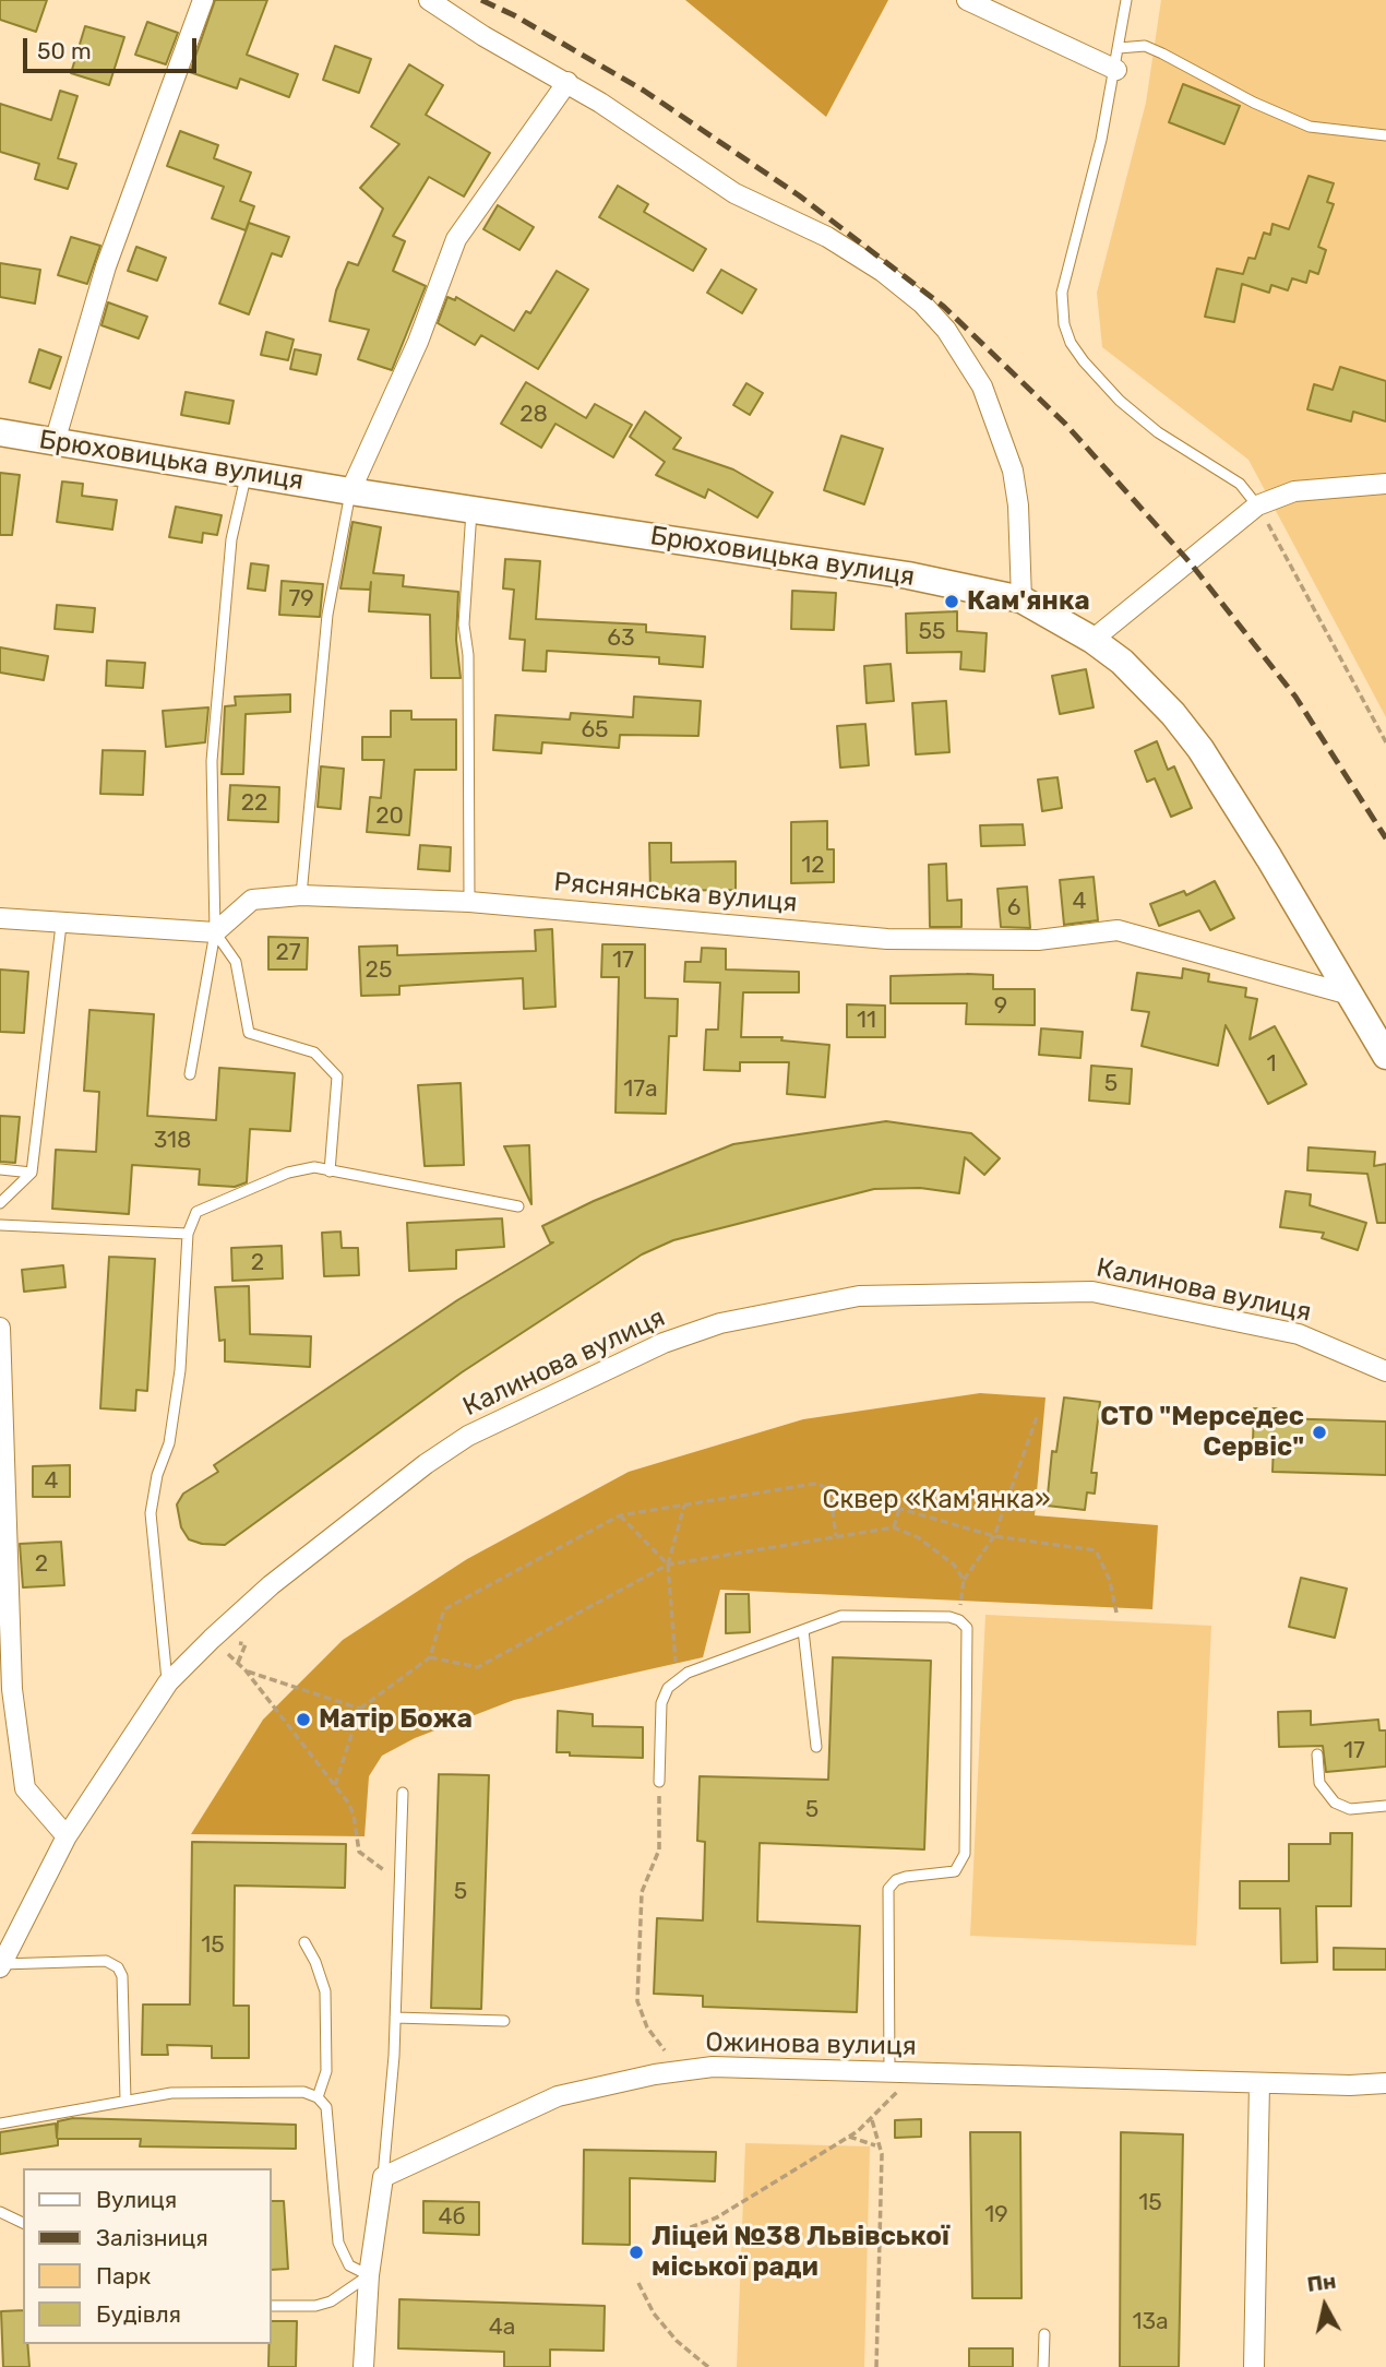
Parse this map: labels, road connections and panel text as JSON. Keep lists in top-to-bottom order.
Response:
{
  "streets": {
    "main road": ["Брюховицька вулиця"],
    "street": ["Ряснянська вулиця", "Калинова вулиця", "Ожинова вулиця"]
  },
  "crossings": [
    ["Брюховицька вулиця", "Ряснянська вулиця"]
  ],
  "parks": ["Сквер «Кам'янка»"],
  "places": [
    "Кам'янка",
    "СТО \"Мерседес Сервіс\"",
    "Матір Божа",
    "Ліцей №38 Львівської міської ради"
  ],
  "house_numbers": [
    "28",
    "79",
    "55",
    "63",
    "65",
    "22",
    "20",
    "12",
    "4",
    "6",
    "27",
    "17",
    "25",
    "9",
    "11",
    "1",
    "5",
    "17а",
    "318",
    "2",
    "4",
    "2",
    "17",
    "5",
    "5",
    "15",
    "15",
    "19",
    "4б",
    "13а",
    "4а"
  ],
  "legend": [
    "Вулиця",
    "Залізниця",
    "Парк",
    "Будівля"
  ],
  "scale_bar": "50 m",
  "north": "top"
}
